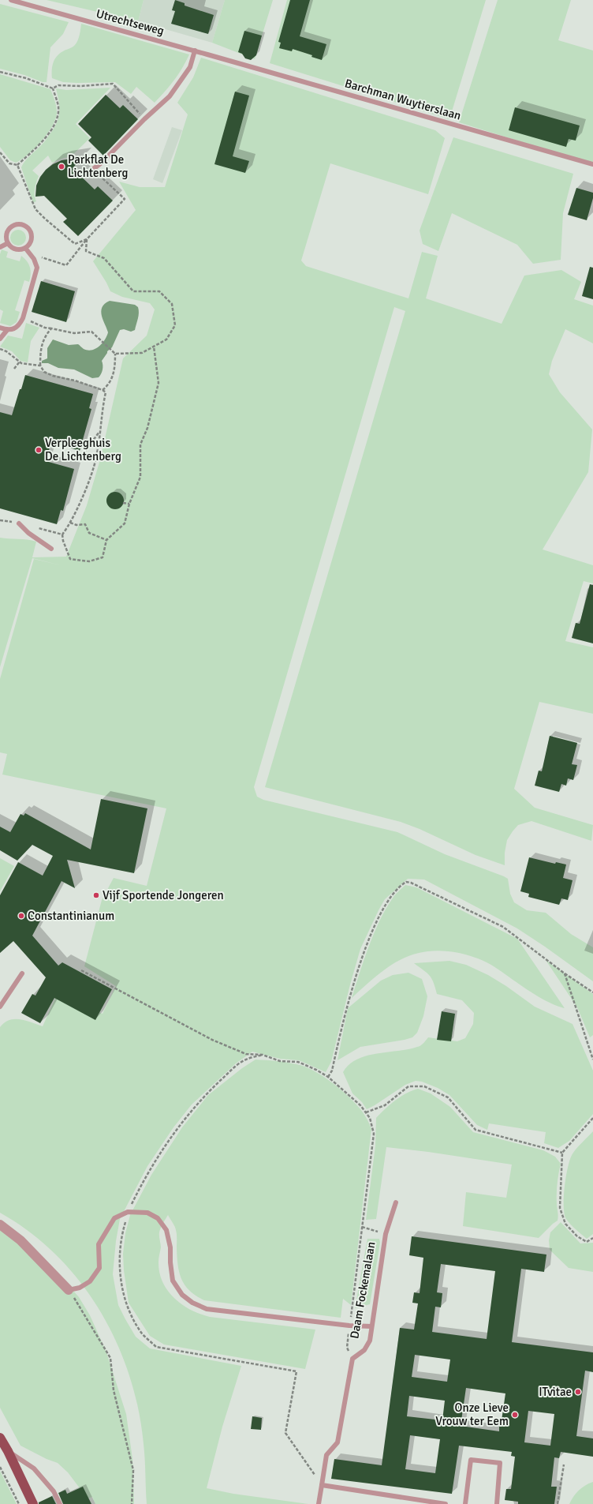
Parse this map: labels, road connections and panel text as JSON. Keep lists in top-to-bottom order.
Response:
{
  "streets": {
    "lane": ["Utrechtseweg", "Barchman Wuytierslaan", "Daam Fockemalaan"]
  },
  "crossings": [
    ["Utrechtseweg", "Barchman Wuytierslaan"]
  ],
  "places": [
    "Parkflat De Lichtenberg",
    "Verpleeghuis De Lichtenberg",
    "Vijf Sportende Jongeren",
    "Constantinianum",
    "ITvitae",
    "Onze Lieve Vrouw ter Eem"
  ]
}
